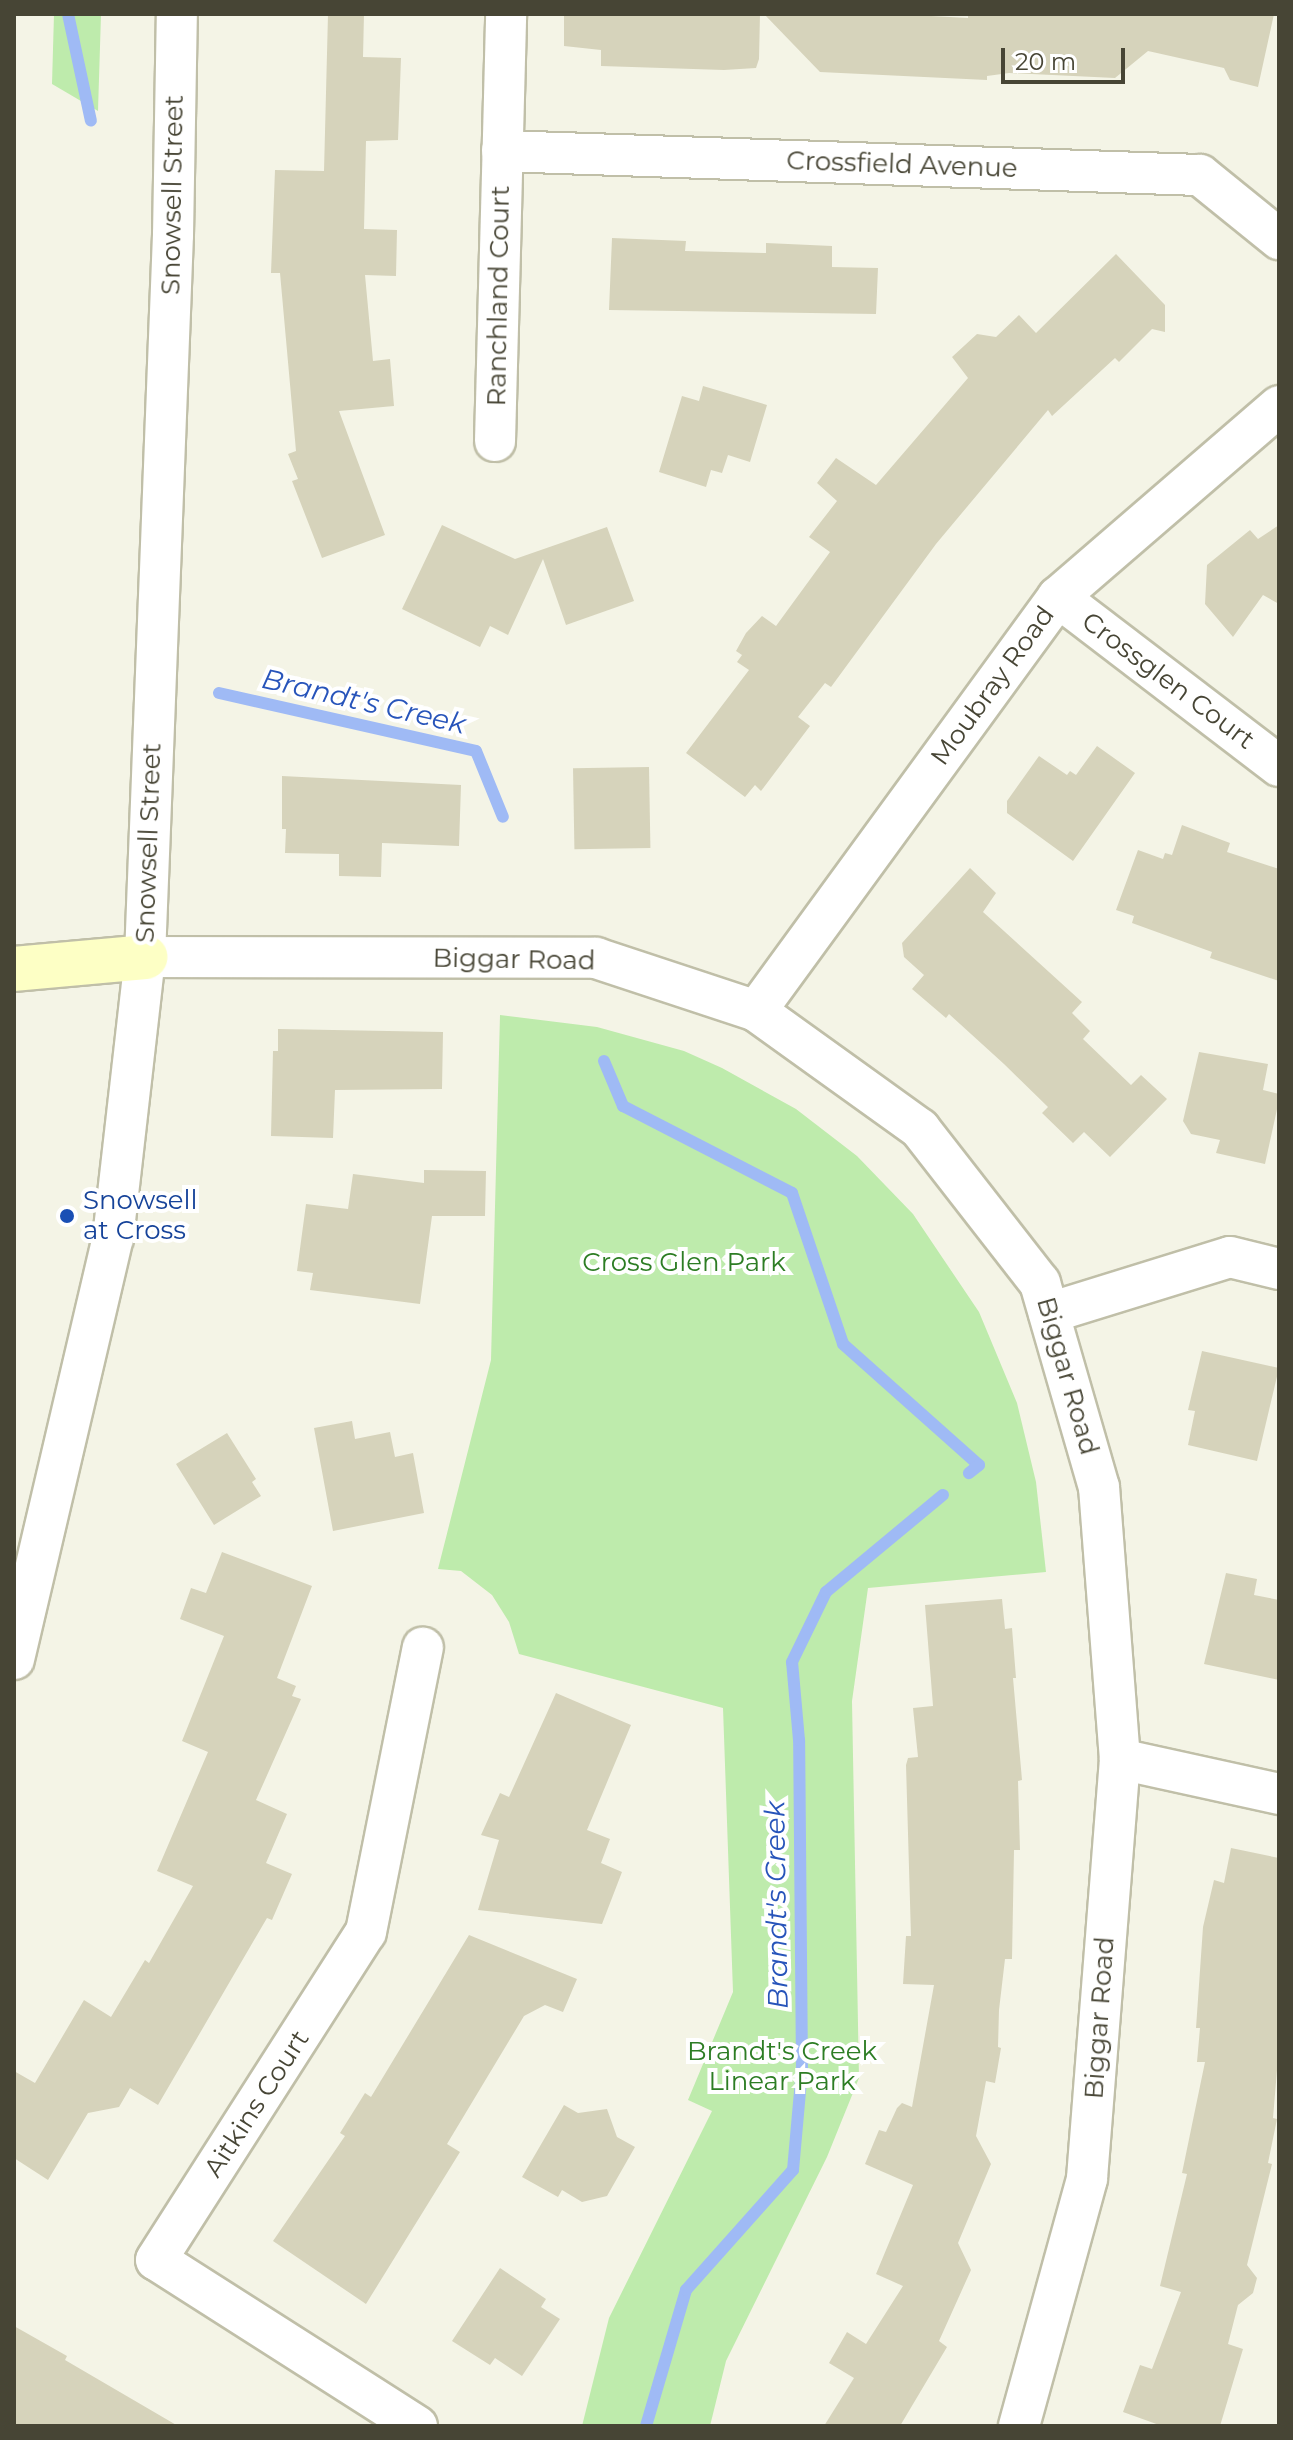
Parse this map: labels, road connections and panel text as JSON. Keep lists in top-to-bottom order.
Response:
{
  "streets": {
    "street": [
      "Crossfield Avenue",
      "Snowsell Street",
      "Ranchland Court",
      "Crossglen Court",
      "Moubray Road",
      "Biggar Road",
      "Aitkins Court"
    ]
  },
  "crossings": [
    ["Crossfield Avenue", "Ranchland Court"],
    ["Snowsell Street", "Biggar Road"],
    ["Crossglen Court", "Moubray Road"],
    ["Moubray Road", "Biggar Road"]
  ],
  "water": ["Brandt's Creek"],
  "parks": ["Cross Glen Park", "Brandt's Creek Linear Park"],
  "places": ["Snowsell at Cross"],
  "scale_bar": "20 m"
}
